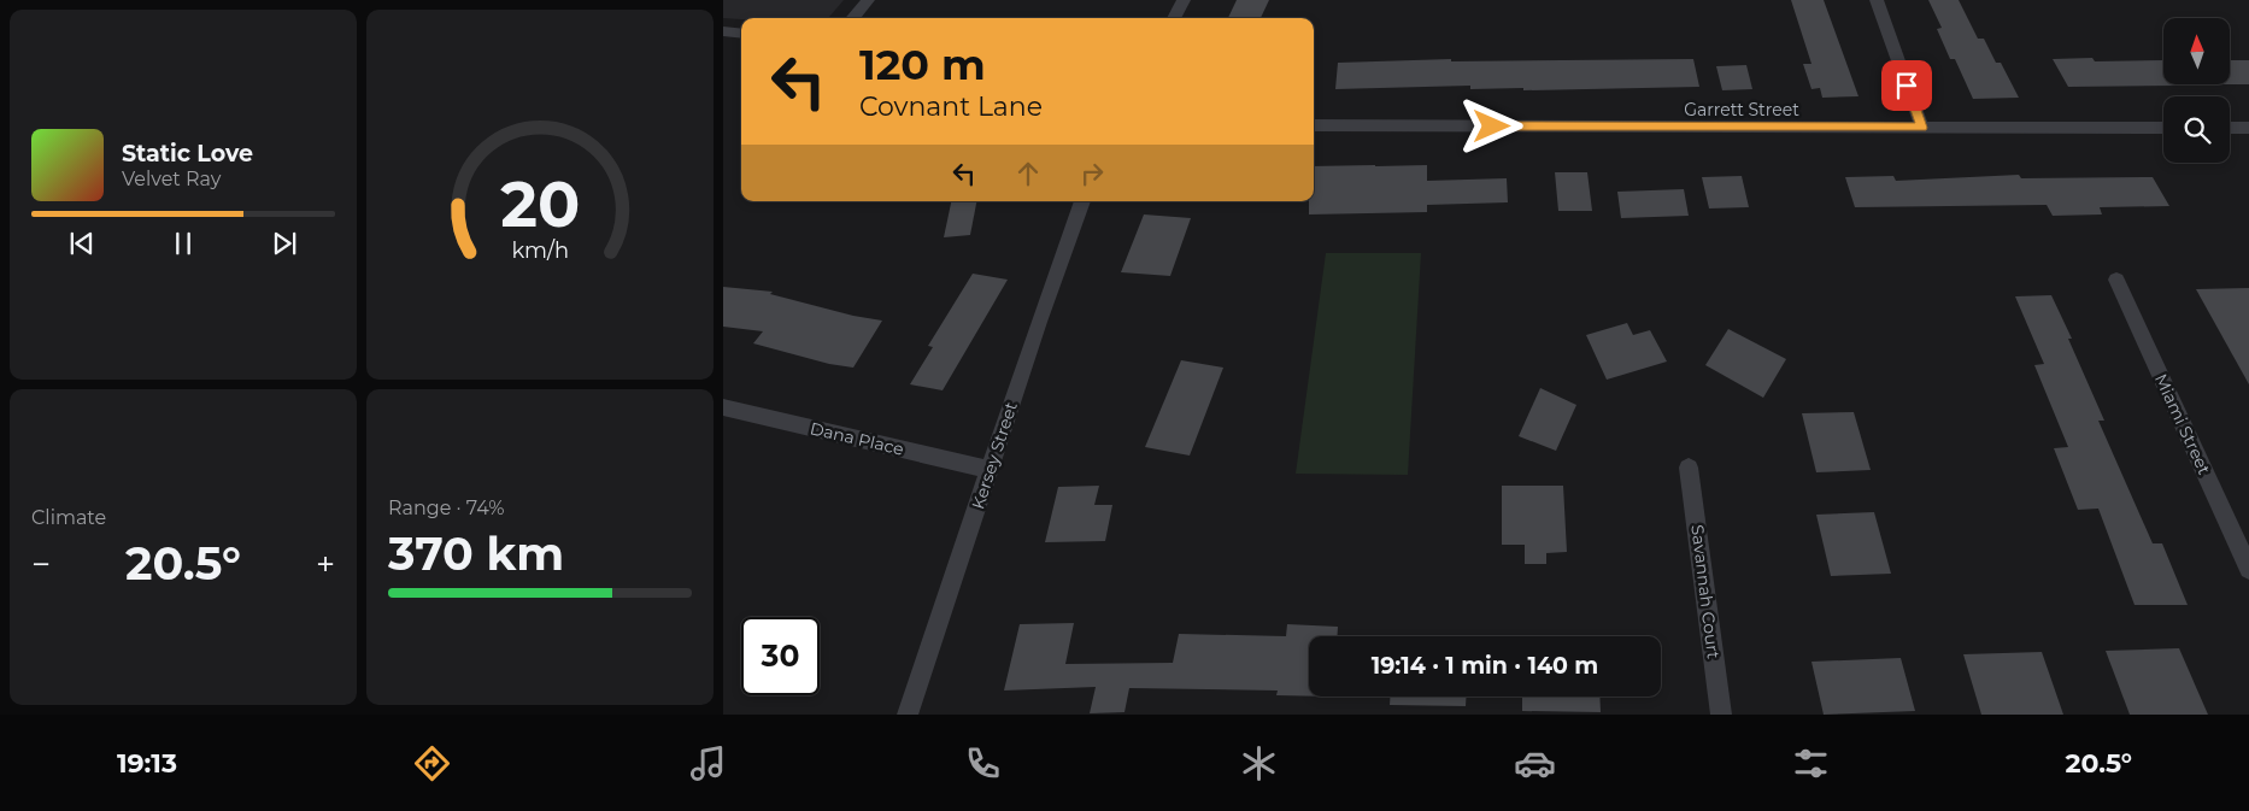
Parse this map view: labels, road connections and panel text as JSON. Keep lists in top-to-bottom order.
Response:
{
  "streets": {
    "street": [
      "Garrett Street",
      "Miami Street",
      "Dana Place",
      "Kersey Street",
      "Savannah Court"
    ]
  },
  "crossings": [
    ["Dana Place", "Kersey Street"]
  ],
  "north": "top",
  "page": {
    "turn": ["120 m", "Covnant Lane"],
    "song": ["Static Love", "Velvet Ray"],
    "tile": [
      "Climate",
      ["Range · 74%", "370 km"]
    ],
    "heat": ["−", "20.5°", "+"],
    "limit": "30",
    "trip": "19:14 · 1 min · 140 m",
    "tabs": ["19:13", "20.5°"],
    "gauge": ["20", "km/h"]
  }
}
